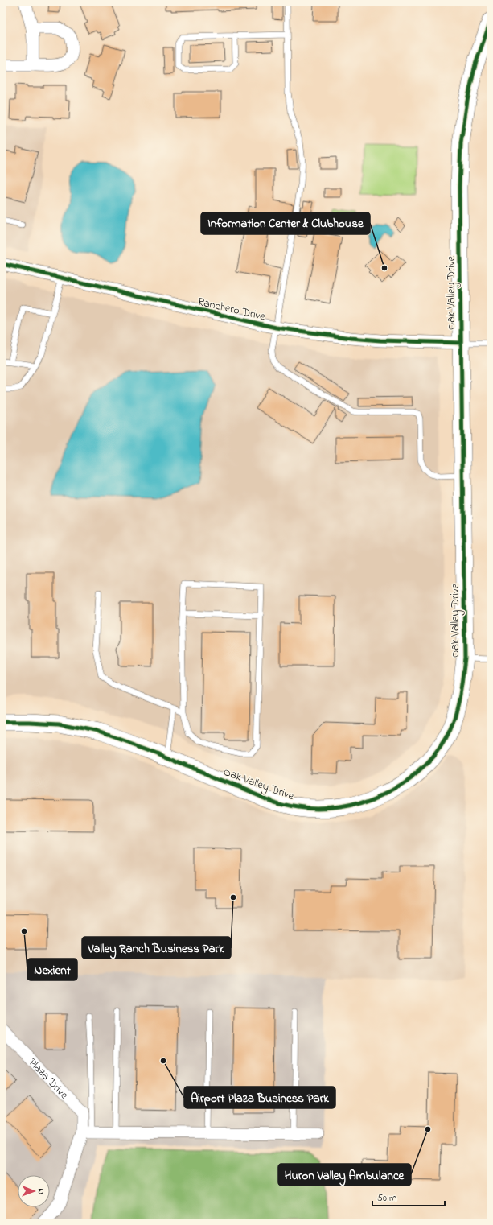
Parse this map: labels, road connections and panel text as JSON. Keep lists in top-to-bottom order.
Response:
{
  "streets": {
    "street": ["Oak Valley Drive", "Ranchero Drive", "Plaza Drive"]
  },
  "crossings": [
    ["Oak Valley Drive", "Ranchero Drive"]
  ],
  "places": [
    "Information Center & Clubhouse",
    "Valley Ranch Business Park",
    "Nexient",
    "Airport Plaza Business Park",
    "Huron Valley Ambulance"
  ],
  "scale_bar": "50 m",
  "north": "right"
}
